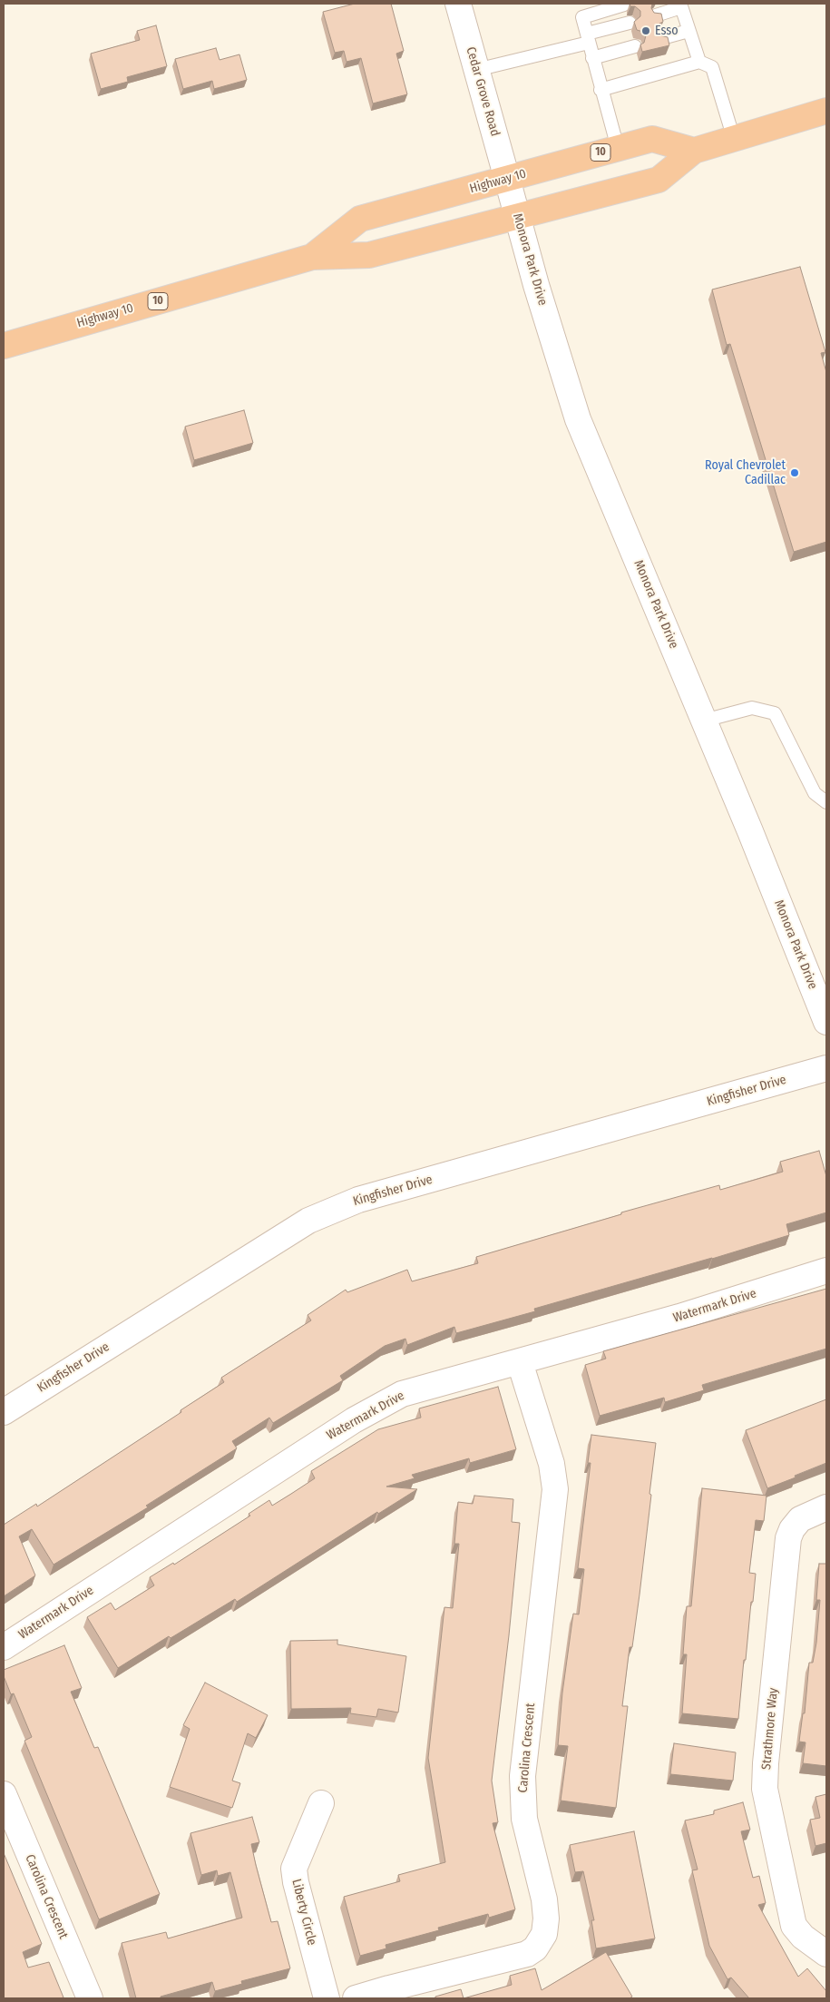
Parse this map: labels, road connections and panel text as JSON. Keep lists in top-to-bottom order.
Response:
{
  "streets": {
    "highway": ["10", "Highway 10"],
    "street": [
      "Cedar Grove Road",
      "Monora Park Drive",
      "Kingfisher Drive",
      "Watermark Drive",
      "Strathmore Way",
      "Carolina Crescent",
      "Liberty Circle"
    ]
  },
  "crossings": [
    ["Cedar Grove Road", "Highway 10"],
    ["Cedar Grove Road", "Monora Park Drive"],
    ["Highway 10", "Monora Park Drive"],
    ["Watermark Drive", "Carolina Crescent"]
  ],
  "places": ["Esso", "Royal Chevrolet Cadillac"]
}
